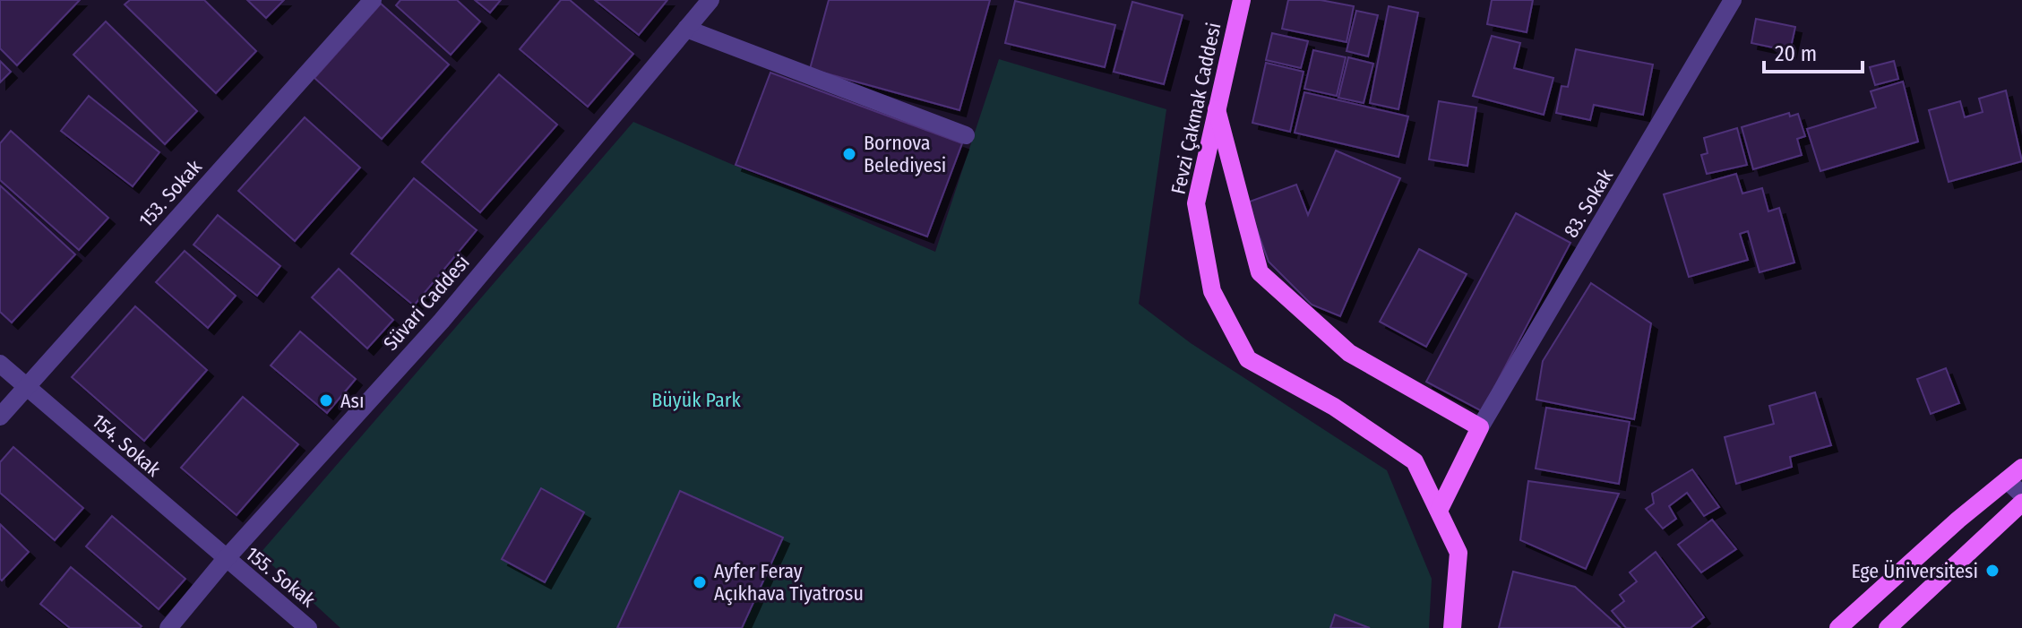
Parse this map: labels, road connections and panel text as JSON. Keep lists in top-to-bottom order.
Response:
{
  "streets": {
    "main road": ["Fevzi Çakmak Caddesi"],
    "street": [
      "153. Sokak",
      "83. Sokak",
      "Süvari Caddesi",
      "154. Sokak",
      "155. Sokak"
    ]
  },
  "crossings": [
    ["153. Sokak", "154. Sokak"],
    ["Süvari Caddesi", "154. Sokak"],
    ["Süvari Caddesi", "155. Sokak"],
    ["154. Sokak", "155. Sokak"]
  ],
  "parks": ["Büyük Park"],
  "places": [
    "Bornova Belediyesi",
    "Ası",
    "Ege Üniversitesi",
    "Ayfer Feray Açıkhava Tiyatrosu"
  ],
  "scale_bar": "20 m"
}
